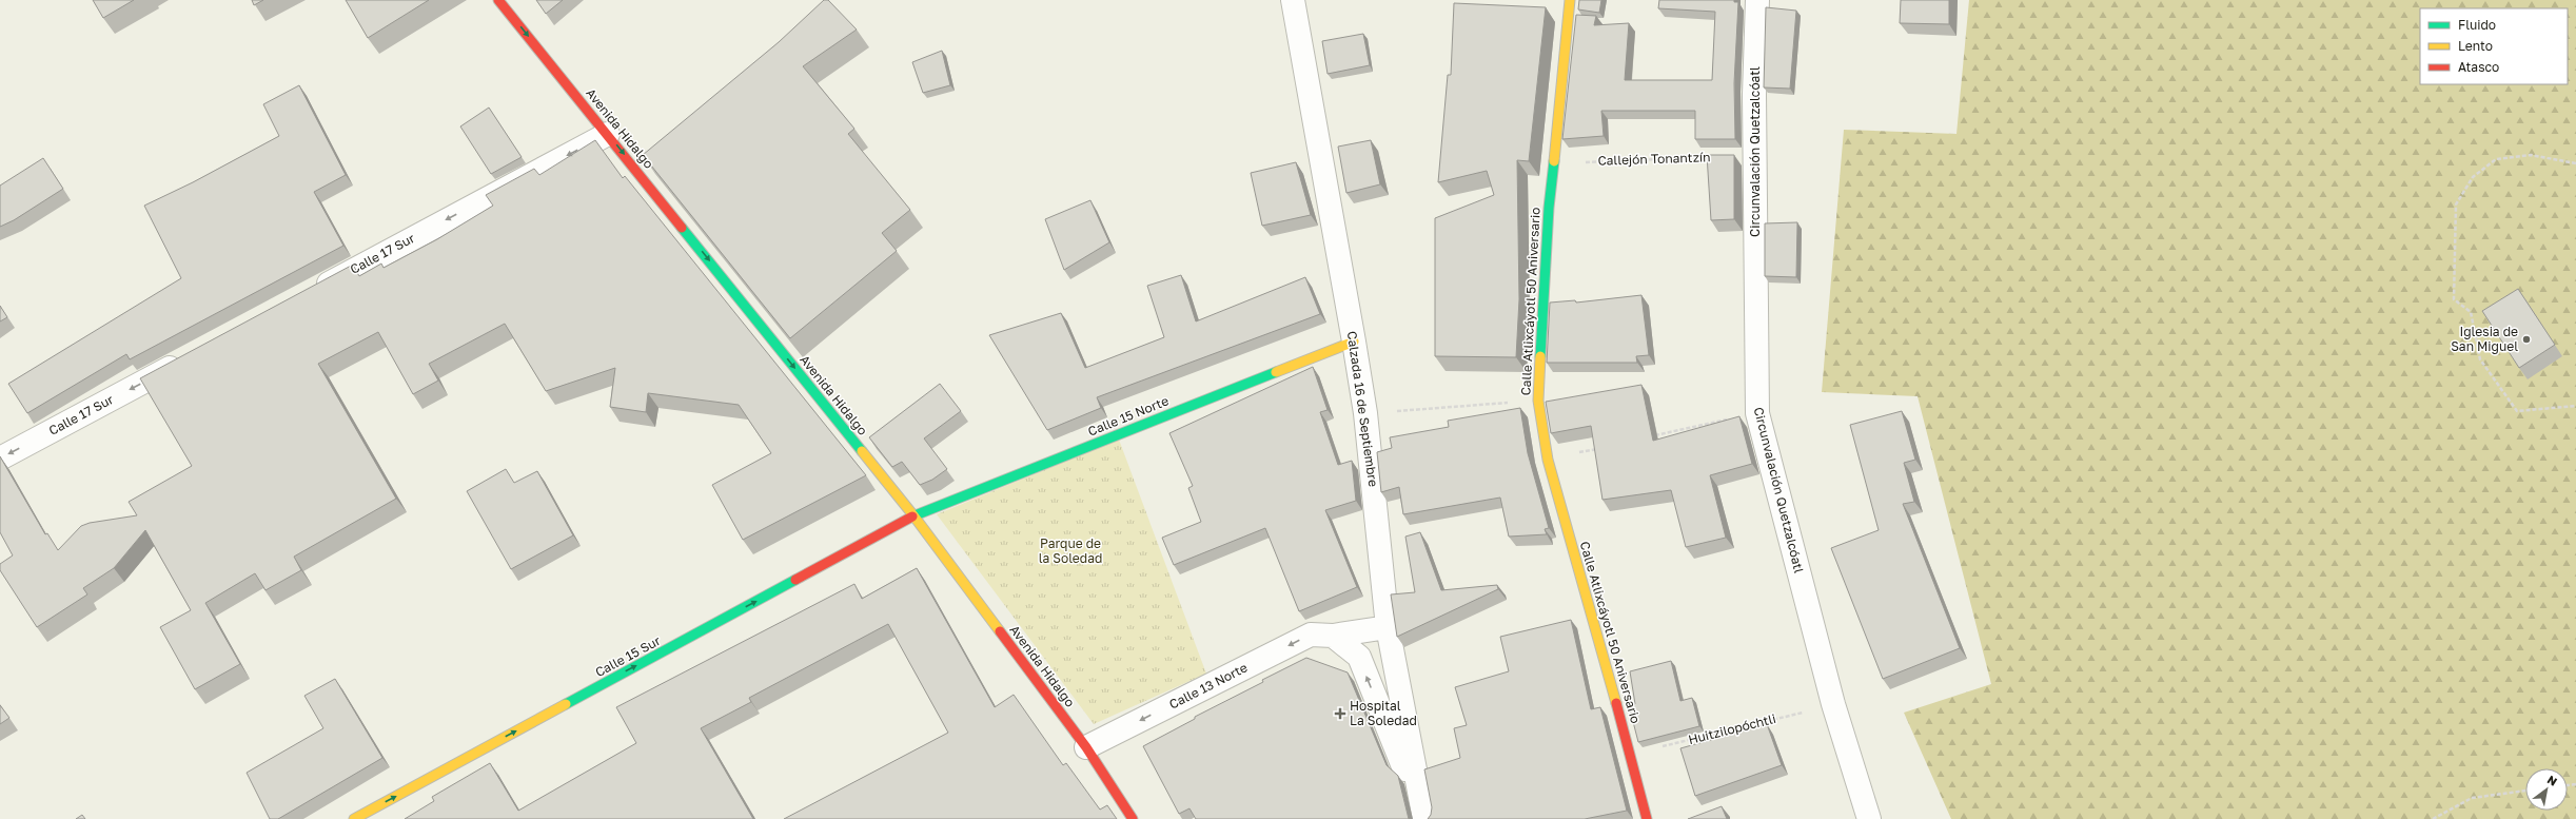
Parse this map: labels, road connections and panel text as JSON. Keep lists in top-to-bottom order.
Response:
{
  "streets": {
    "street": [
      "Avenida Hidalgo",
      "Circunvalación Quetzalcóatl",
      "Calle 17 Sur",
      "Calle Atlixcáyotl 50 Aniversario",
      "Calzada 16 de Septiembre",
      "Calle 15 Norte",
      "Calle 15 Sur",
      "Calle 13 Norte"
    ],
    "path": ["Callejón Tonantzín", "Huitzilopóchtli"]
  },
  "crossings": [
    ["Avenida Hidalgo", "Calle 17 Sur"],
    ["Avenida Hidalgo", "Calle 15 Norte"],
    ["Avenida Hidalgo", "Calle 15 Sur"],
    ["Avenida Hidalgo", "Calle 13 Norte"],
    ["Circunvalación Quetzalcóatl", "Callejón Tonantzín"],
    ["Circunvalación Quetzalcóatl", "Huitzilopóchtli"],
    ["Callejón Tonantzín", "Calle Atlixcáyotl 50 Aniversario"],
    ["Calle Atlixcáyotl 50 Aniversario", "Huitzilopóchtli"],
    ["Calzada 16 de Septiembre", "Calle 15 Norte"],
    ["Calzada 16 de Septiembre", "Calle 13 Norte"],
    ["Calle 15 Norte", "Calle 15 Sur"]
  ],
  "one_way": [
    "Avenida Hidalgo",
    "Calle 17 Sur",
    "Calle 15 Sur",
    "Calle 13 Norte"
  ],
  "parks": ["Parque de la Soledad"],
  "places": {
    "other": ["Iglesia de San Miguel"],
    "health": ["Hospital La Soledad"]
  },
  "legend": ["Fluido", "Lento", "Atasco"],
  "north": "top right"
}
